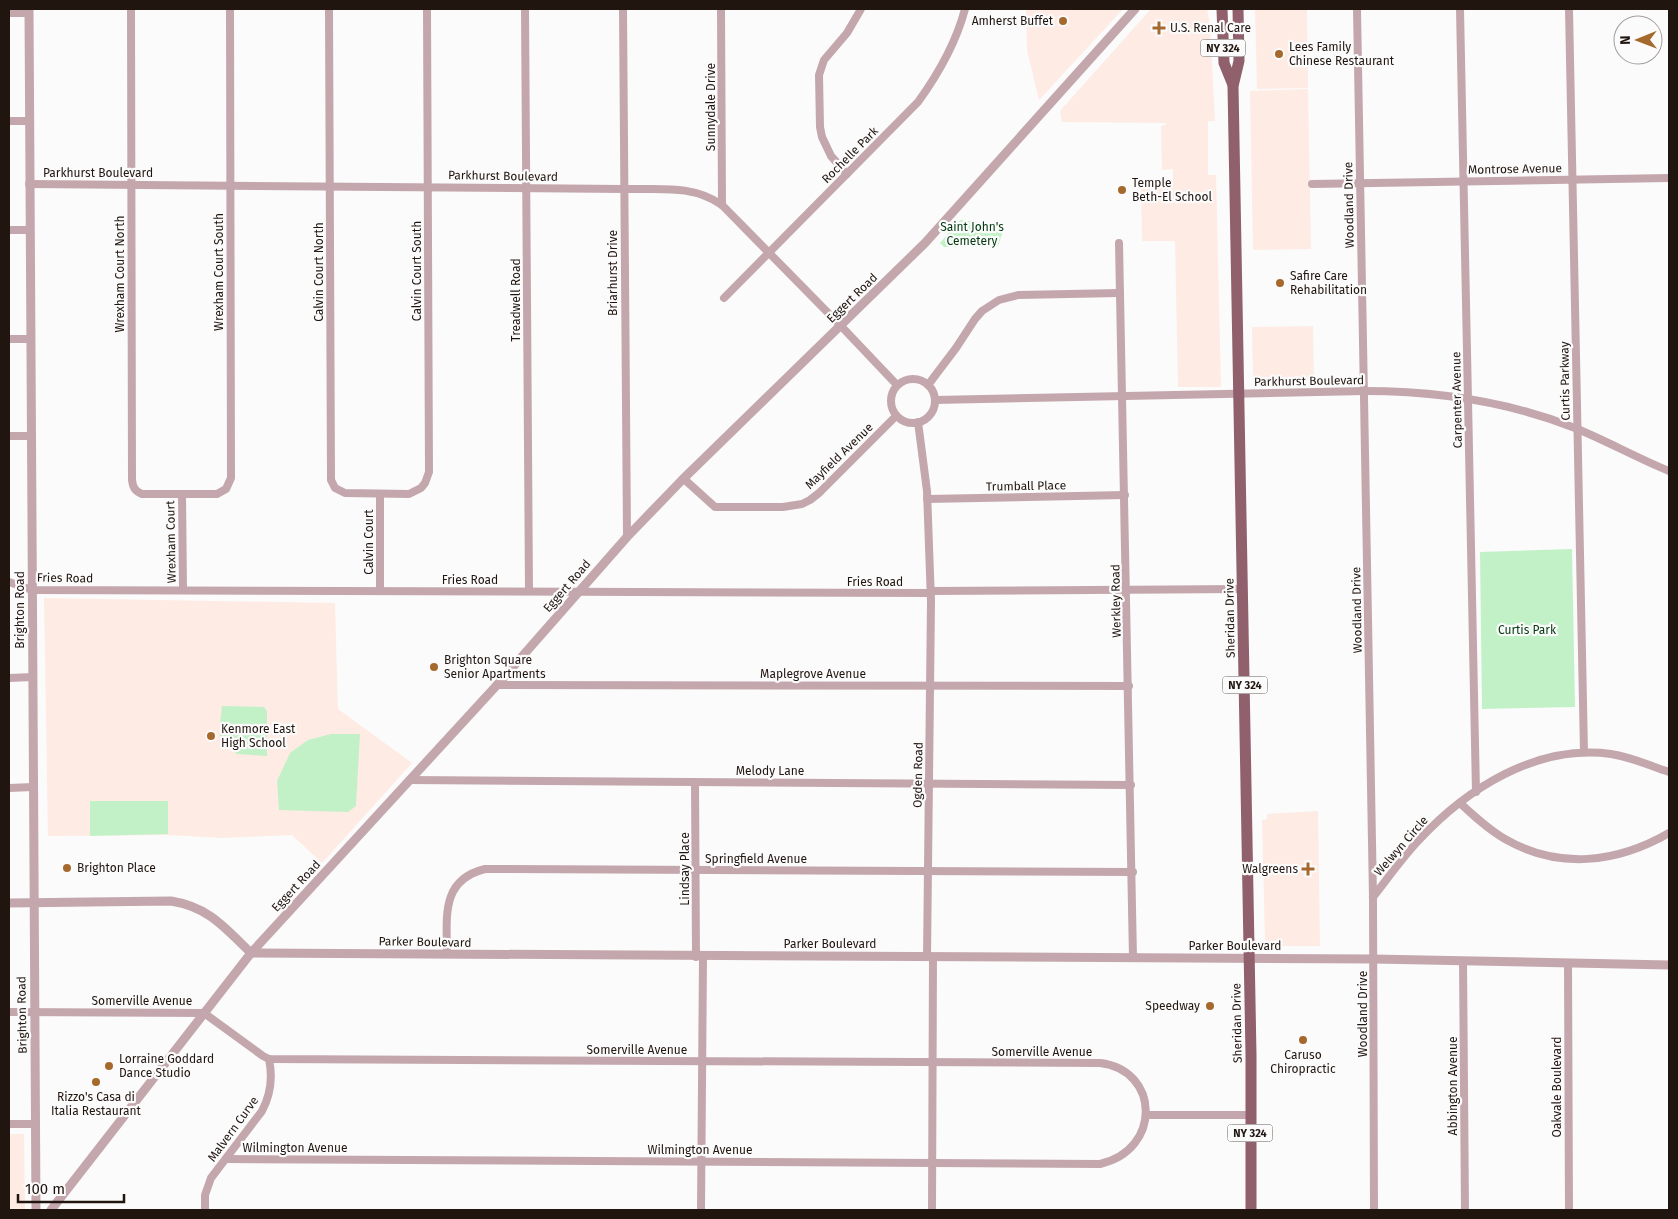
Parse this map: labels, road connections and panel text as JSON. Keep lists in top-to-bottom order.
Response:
{
  "streets": {
    "main road": ["NY 324", "Sheridan Drive"],
    "street": [
      "Sunnydale Drive",
      "Rochelle Park",
      "Montrose Avenue",
      "Parkhurst Boulevard",
      "Woodland Drive",
      "Calvin Court South",
      "Wrexham Court South",
      "Calvin Court North",
      "Briarhurst Drive",
      "Wrexham Court North",
      "Eggert Road",
      "Treadwell Road",
      "Curtis Parkway",
      "Carpenter Avenue",
      "Mayfield Avenue",
      "Trumball Place",
      "Wrexham Court",
      "Calvin Court",
      "Fries Road",
      "Werkley Road",
      "Brighton Road",
      "Maplegrove Avenue",
      "Melody Lane",
      "Ogden Road",
      "Welwyn Circle",
      "Springfield Avenue",
      "Lindsay Place",
      "Parker Boulevard",
      "Somerville Avenue",
      "Abbington Avenue",
      "Oakvale Boulevard",
      "Malvern Curve",
      "Wilmington Avenue"
    ]
  },
  "crossings": [
    ["Sunnydale Drive", "Parkhurst Boulevard"],
    ["Rochelle Park", "Parkhurst Boulevard"],
    ["Montrose Avenue", "Woodland Drive"],
    ["Montrose Avenue", "Curtis Parkway"],
    ["Montrose Avenue", "Carpenter Avenue"],
    ["Parkhurst Boulevard", "Woodland Drive"],
    ["Parkhurst Boulevard", "Calvin Court South"],
    ["Parkhurst Boulevard", "Wrexham Court South"],
    ["Parkhurst Boulevard", "Calvin Court North"],
    ["Parkhurst Boulevard", "Briarhurst Drive"],
    ["Parkhurst Boulevard", "Wrexham Court North"],
    ["Parkhurst Boulevard", "Eggert Road"],
    ["Parkhurst Boulevard", "Treadwell Road"],
    ["Parkhurst Boulevard", "Curtis Parkway"],
    ["Parkhurst Boulevard", "Carpenter Avenue"],
    ["Parkhurst Boulevard", "Mayfield Avenue"],
    ["Parkhurst Boulevard", "Werkley Road"],
    ["Parkhurst Boulevard", "Brighton Road"],
    ["Parkhurst Boulevard", "Sheridan Drive"],
    ["Parkhurst Boulevard", "Ogden Road"],
    ["Woodland Drive", "Welwyn Circle"],
    ["Woodland Drive", "Parker Boulevard"],
    ["Calvin Court South", "Calvin Court North"],
    ["Calvin Court South", "Calvin Court"],
    ["Wrexham Court South", "Wrexham Court North"],
    ["Wrexham Court South", "Wrexham Court"],
    ["Calvin Court North", "Calvin Court"],
    ["Briarhurst Drive", "Eggert Road"],
    ["Wrexham Court North", "Wrexham Court"],
    ["Eggert Road", "Mayfield Avenue"],
    ["Eggert Road", "Fries Road"],
    ["Eggert Road", "Maplegrove Avenue"],
    ["Eggert Road", "Melody Lane"],
    ["Eggert Road", "Parker Boulevard"],
    ["Eggert Road", "Somerville Avenue"],
    ["Treadwell Road", "Fries Road"],
    ["Curtis Parkway", "Welwyn Circle"],
    ["Carpenter Avenue", "Welwyn Circle"],
    ["Mayfield Avenue", "Ogden Road"],
    ["Trumball Place", "Werkley Road"],
    ["Trumball Place", "Ogden Road"],
    ["Wrexham Court", "Fries Road"],
    ["Calvin Court", "Fries Road"],
    ["Fries Road", "Werkley Road"],
    ["Fries Road", "Brighton Road"],
    ["Fries Road", "Sheridan Drive"],
    ["Fries Road", "Ogden Road"],
    ["Werkley Road", "Maplegrove Avenue"],
    ["Werkley Road", "Melody Lane"],
    ["Werkley Road", "Springfield Avenue"],
    ["Werkley Road", "Parker Boulevard"],
    ["Brighton Road", "Somerville Avenue"],
    ["Sheridan Drive", "Parker Boulevard"],
    ["Maplegrove Avenue", "Ogden Road"],
    ["Melody Lane", "Ogden Road"],
    ["Melody Lane", "Lindsay Place"],
    ["Ogden Road", "Springfield Avenue"],
    ["Ogden Road", "Parker Boulevard"],
    ["Ogden Road", "Somerville Avenue"],
    ["Ogden Road", "Wilmington Avenue"],
    ["Springfield Avenue", "Lindsay Place"],
    ["Springfield Avenue", "Parker Boulevard"],
    ["Lindsay Place", "Parker Boulevard"],
    ["Lindsay Place", "Somerville Avenue"],
    ["Lindsay Place", "Wilmington Avenue"],
    ["Parker Boulevard", "Abbington Avenue"],
    ["Parker Boulevard", "Oakvale Boulevard"],
    ["Somerville Avenue", "Malvern Curve"],
    ["Somerville Avenue", "Wilmington Avenue"],
    ["Malvern Curve", "Wilmington Avenue"]
  ],
  "parks": ["Saint John's Cemetery", "Curtis Park"],
  "places": {
    "other": [
      "Amherst Buffet",
      "Lees Family Chinese Restaurant",
      "Temple Beth-El School",
      "Safire Care Rehabilitation",
      "Brighton Square Senior Apartments",
      "Kenmore East High School",
      "Brighton Place",
      "Speedway",
      "Caruso Chiropractic",
      "Lorraine Goddard Dance Studio",
      "Rizzo's Casa di Italia Restaurant"
    ],
    "health": ["U.S. Renal Care", "Walgreens"]
  },
  "scale_bar": "100 m",
  "north": "left"
}
